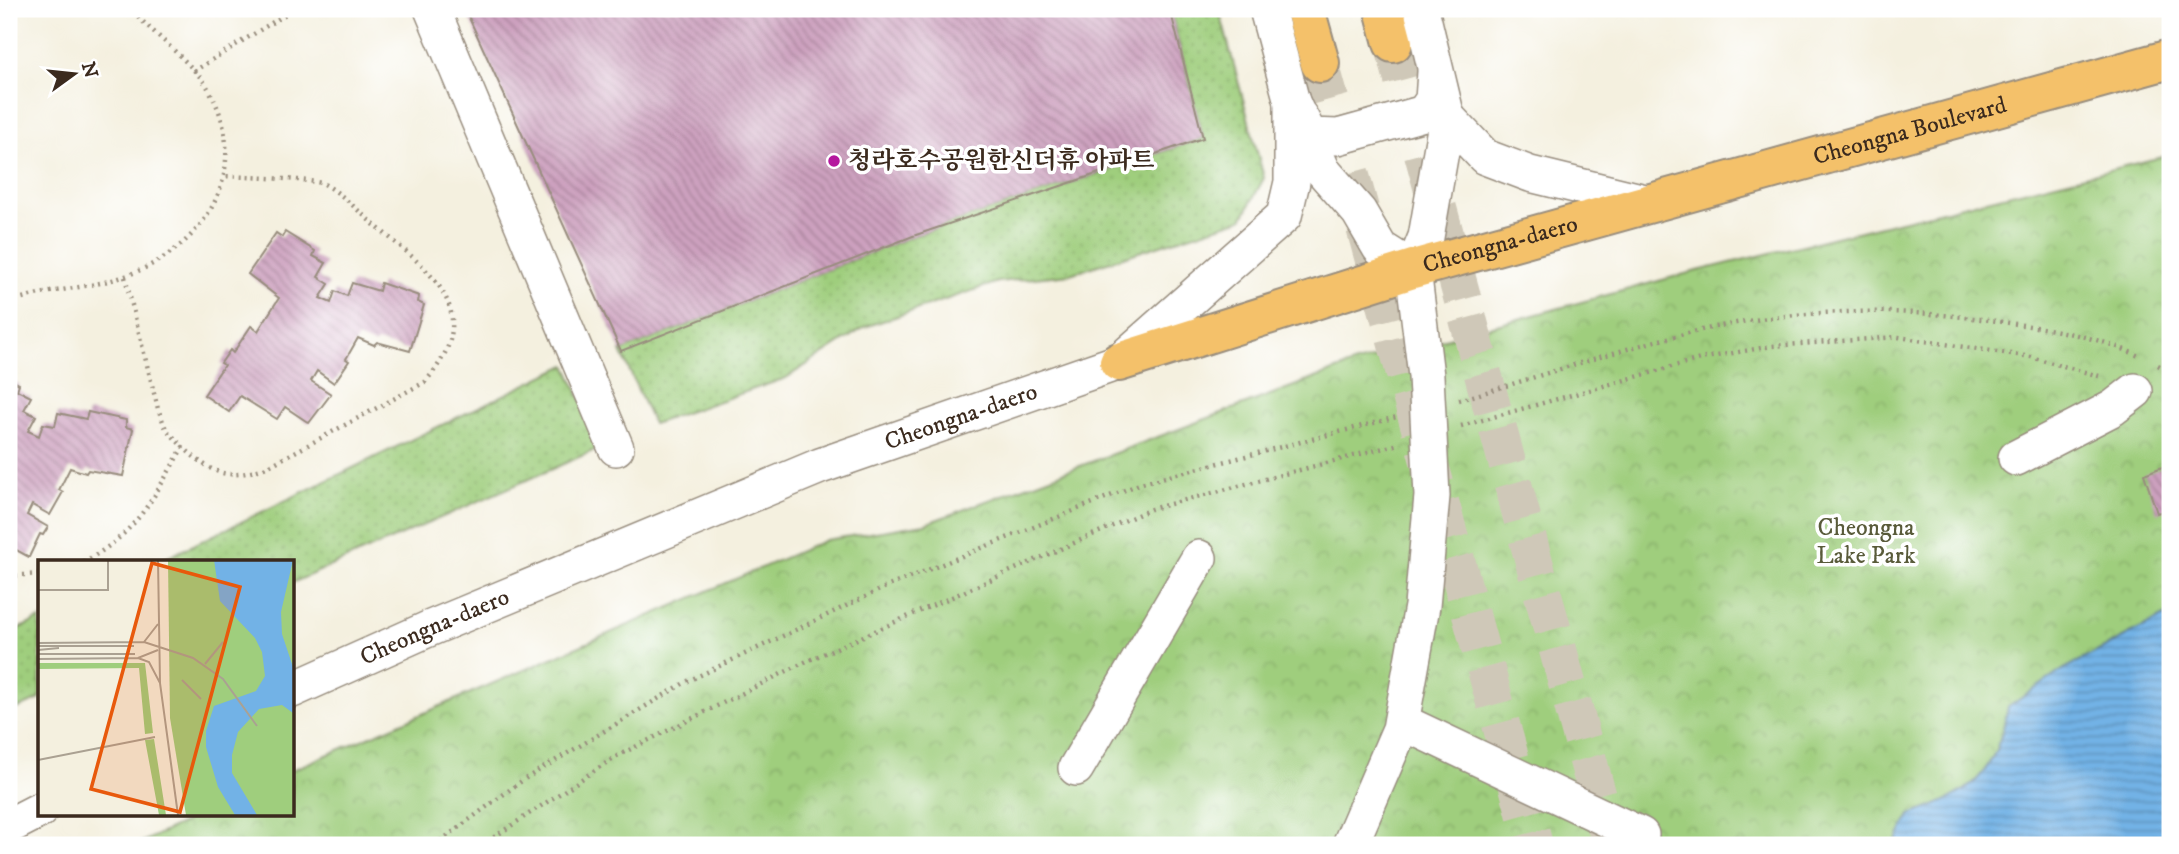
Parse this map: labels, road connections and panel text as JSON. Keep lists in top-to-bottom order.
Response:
{
  "streets": {
    "main road": ["Cheongna Boulevard", "Cheongna-daero"]
  },
  "crossings": [
    ["Cheongna Boulevard", "Cheongna-daero"]
  ],
  "parks": ["Cheongna Lake Park"],
  "places": ["청라호수공원한신더휴 아파트"],
  "north": "right"
}
